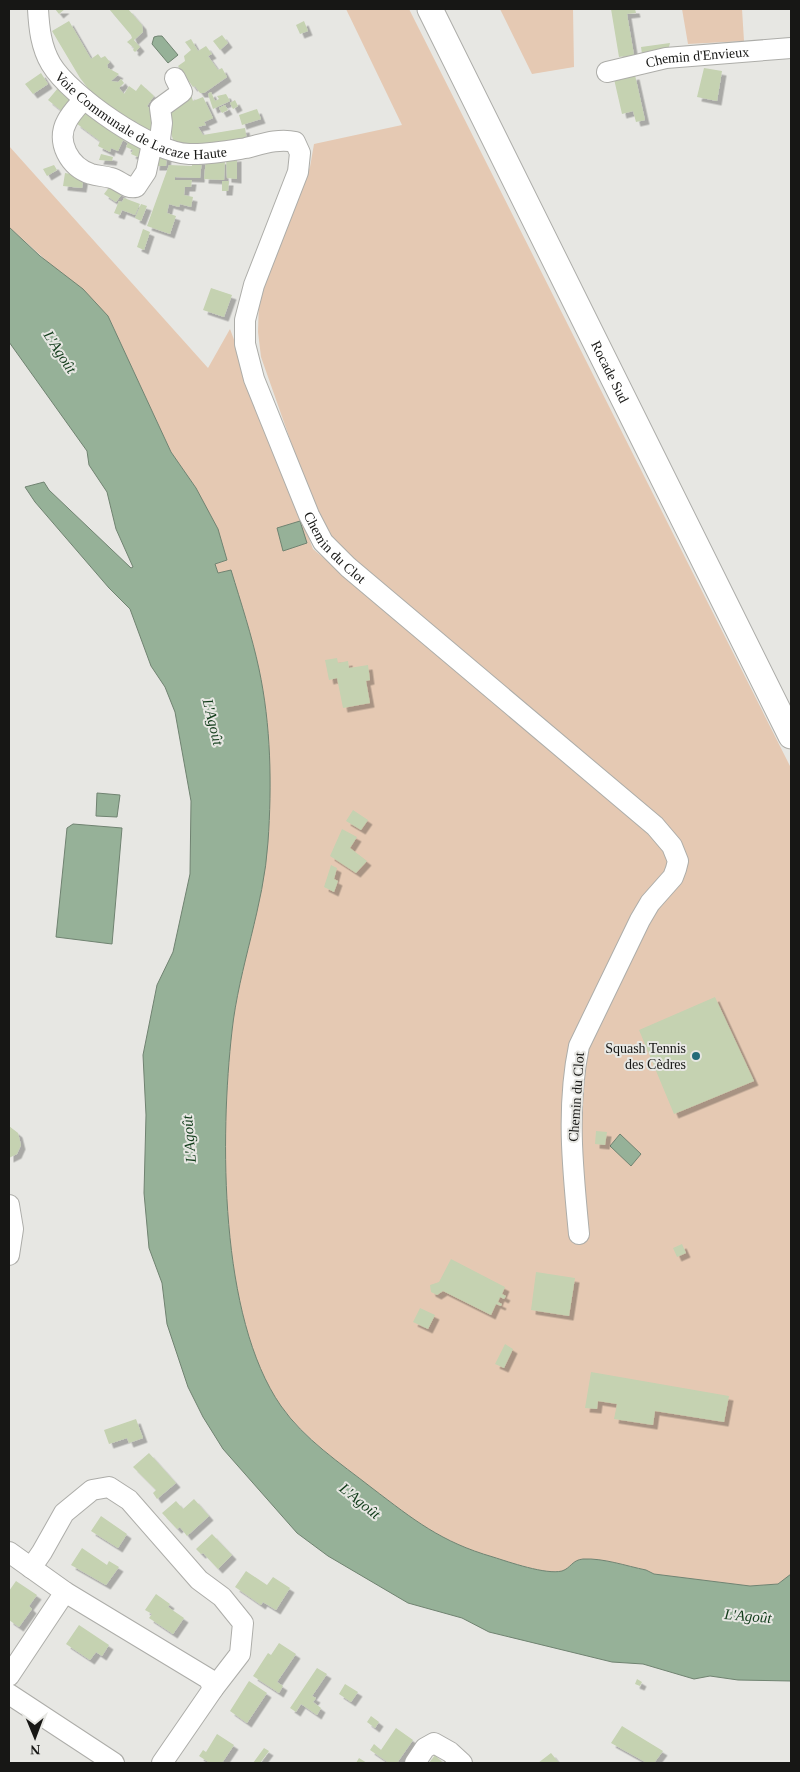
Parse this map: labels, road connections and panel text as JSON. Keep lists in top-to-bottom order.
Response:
{
  "streets": {
    "main road": ["Rocade Sud"],
    "street": ["Chemin d'Envieux", "Voie Communale de Lacaze Haute", "Chemin du Clot"]
  },
  "crossings": [
    ["Voie Communale de Lacaze Haute", "Chemin du Clot"]
  ],
  "water": ["L'Agoût"],
  "places": ["Squash Tennis des Cèdres"],
  "north": "bottom"
}
